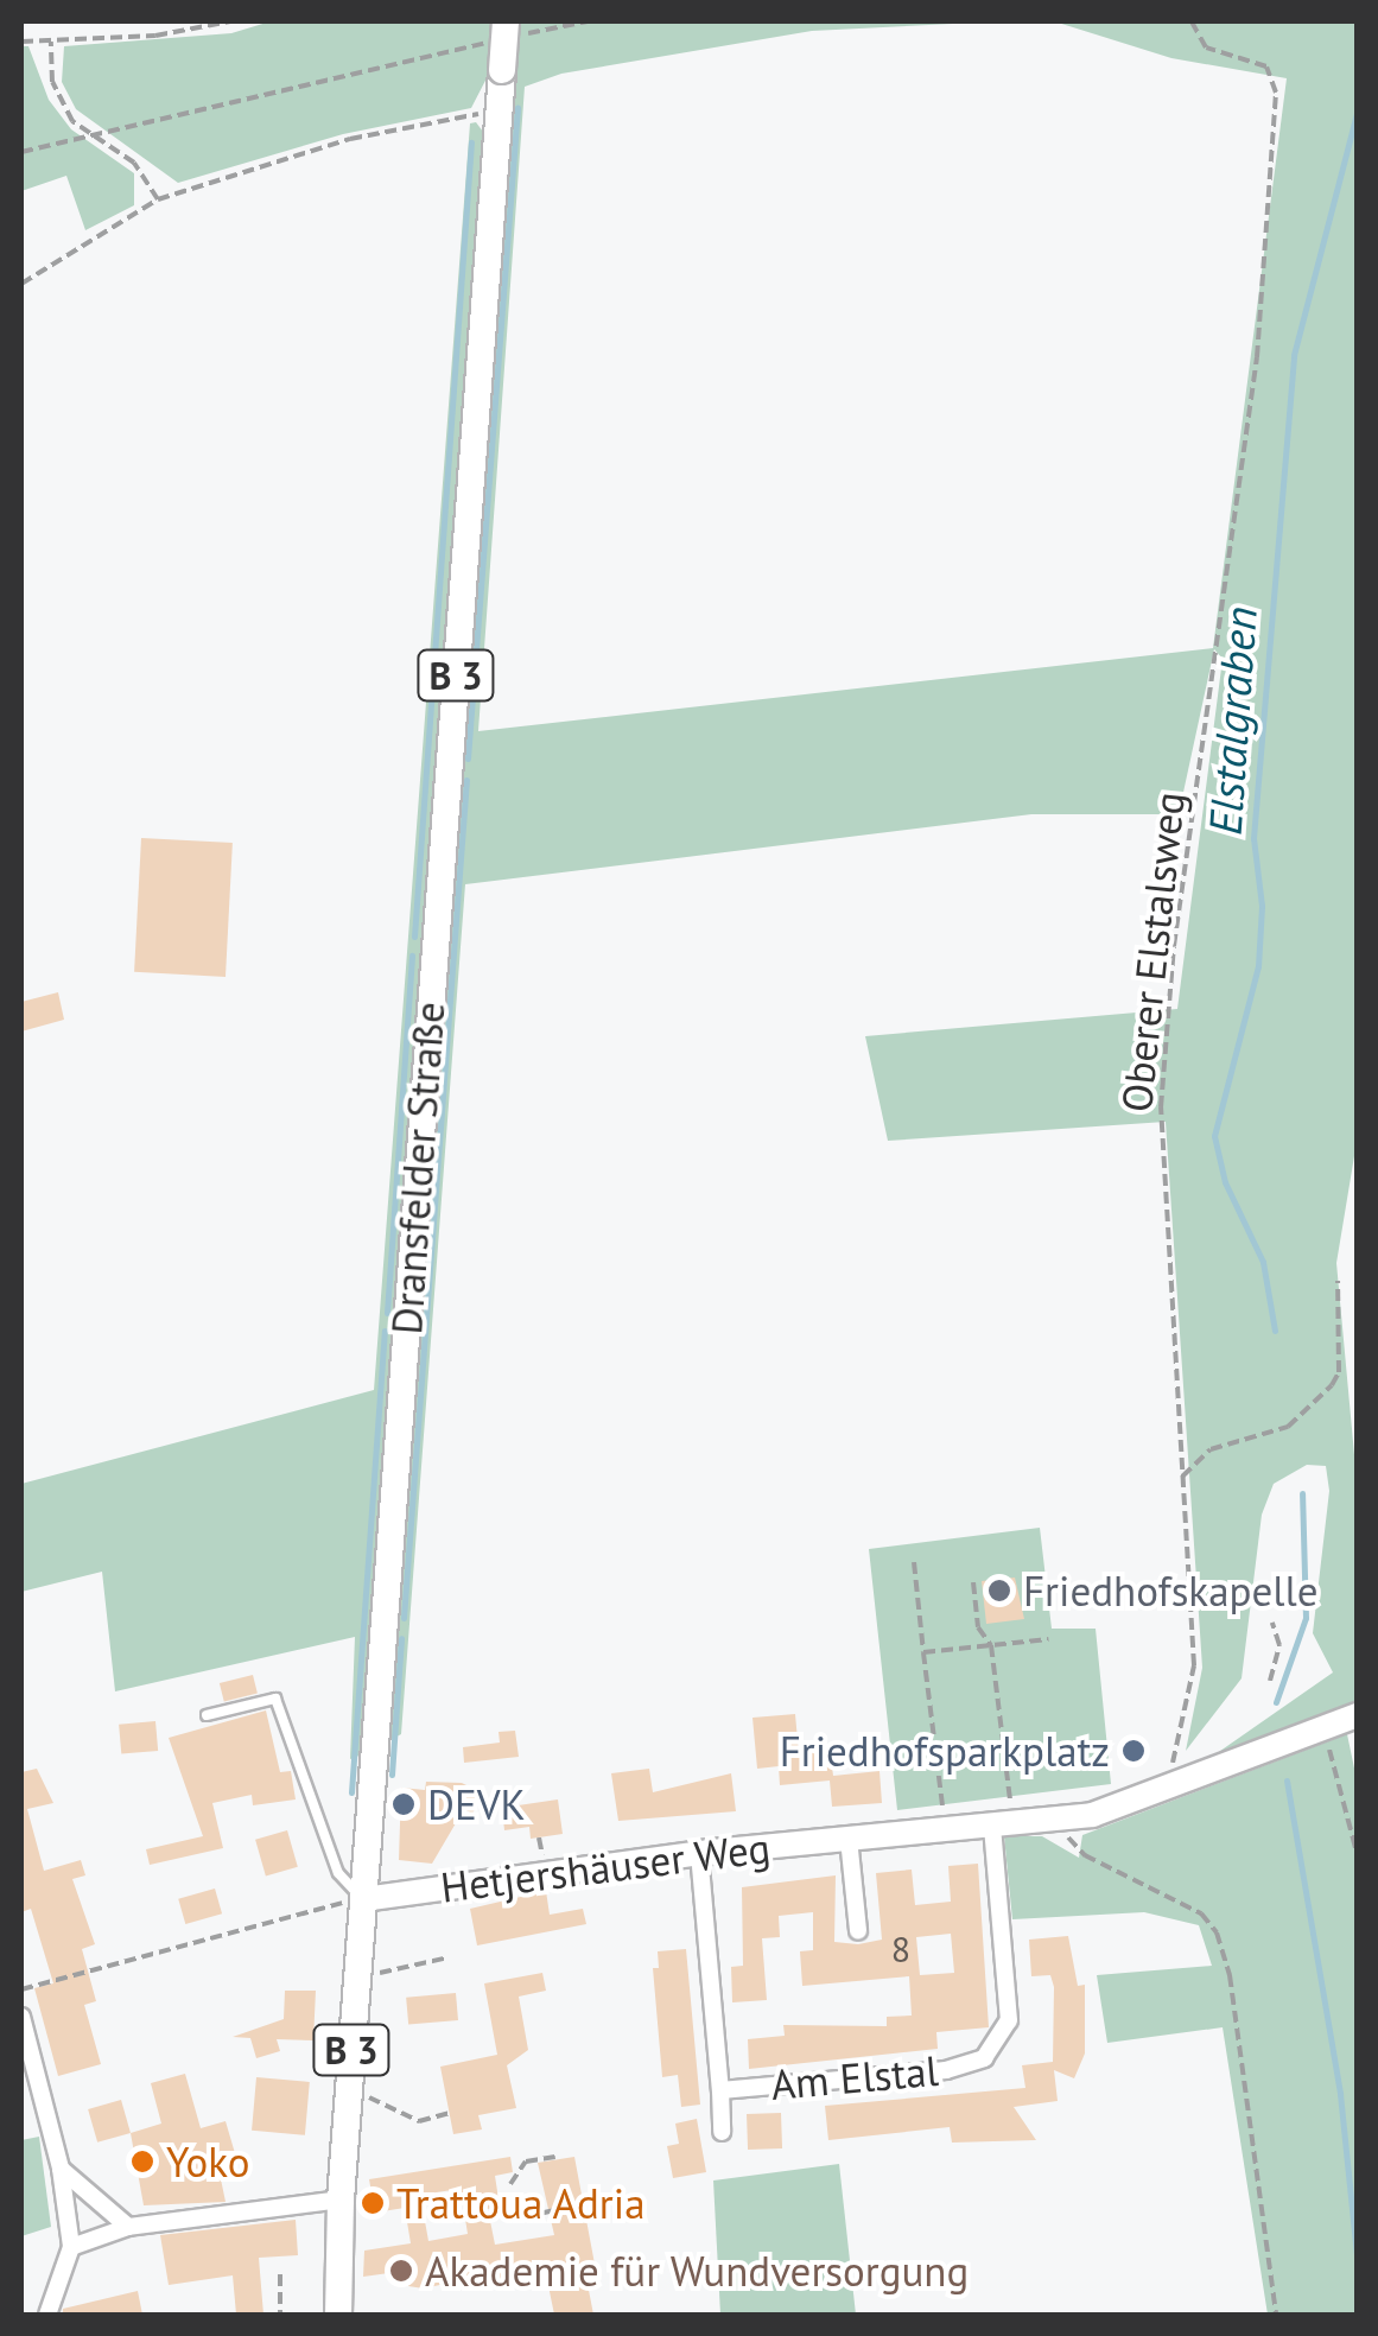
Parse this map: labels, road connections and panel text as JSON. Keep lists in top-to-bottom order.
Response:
{
  "streets": {
    "main road": ["B 3", "Dransfelder Straße"],
    "street": ["Hetjershäuser Weg", "Am Elstal"],
    "path": ["Oberer Elstalsweg"]
  },
  "crossings": [
    ["Dransfelder Straße", "Hetjershäuser Weg"],
    ["Hetjershäuser Weg", "Am Elstal"]
  ],
  "water": ["Elstalgraben"],
  "places": [
    "Friedhofskapelle",
    "Friedhofsparkplatz",
    "DEVK",
    "Yoko",
    "Trattoua Adria",
    "Akademie für Wundversorgung"
  ],
  "house_numbers": ["8"]
}
